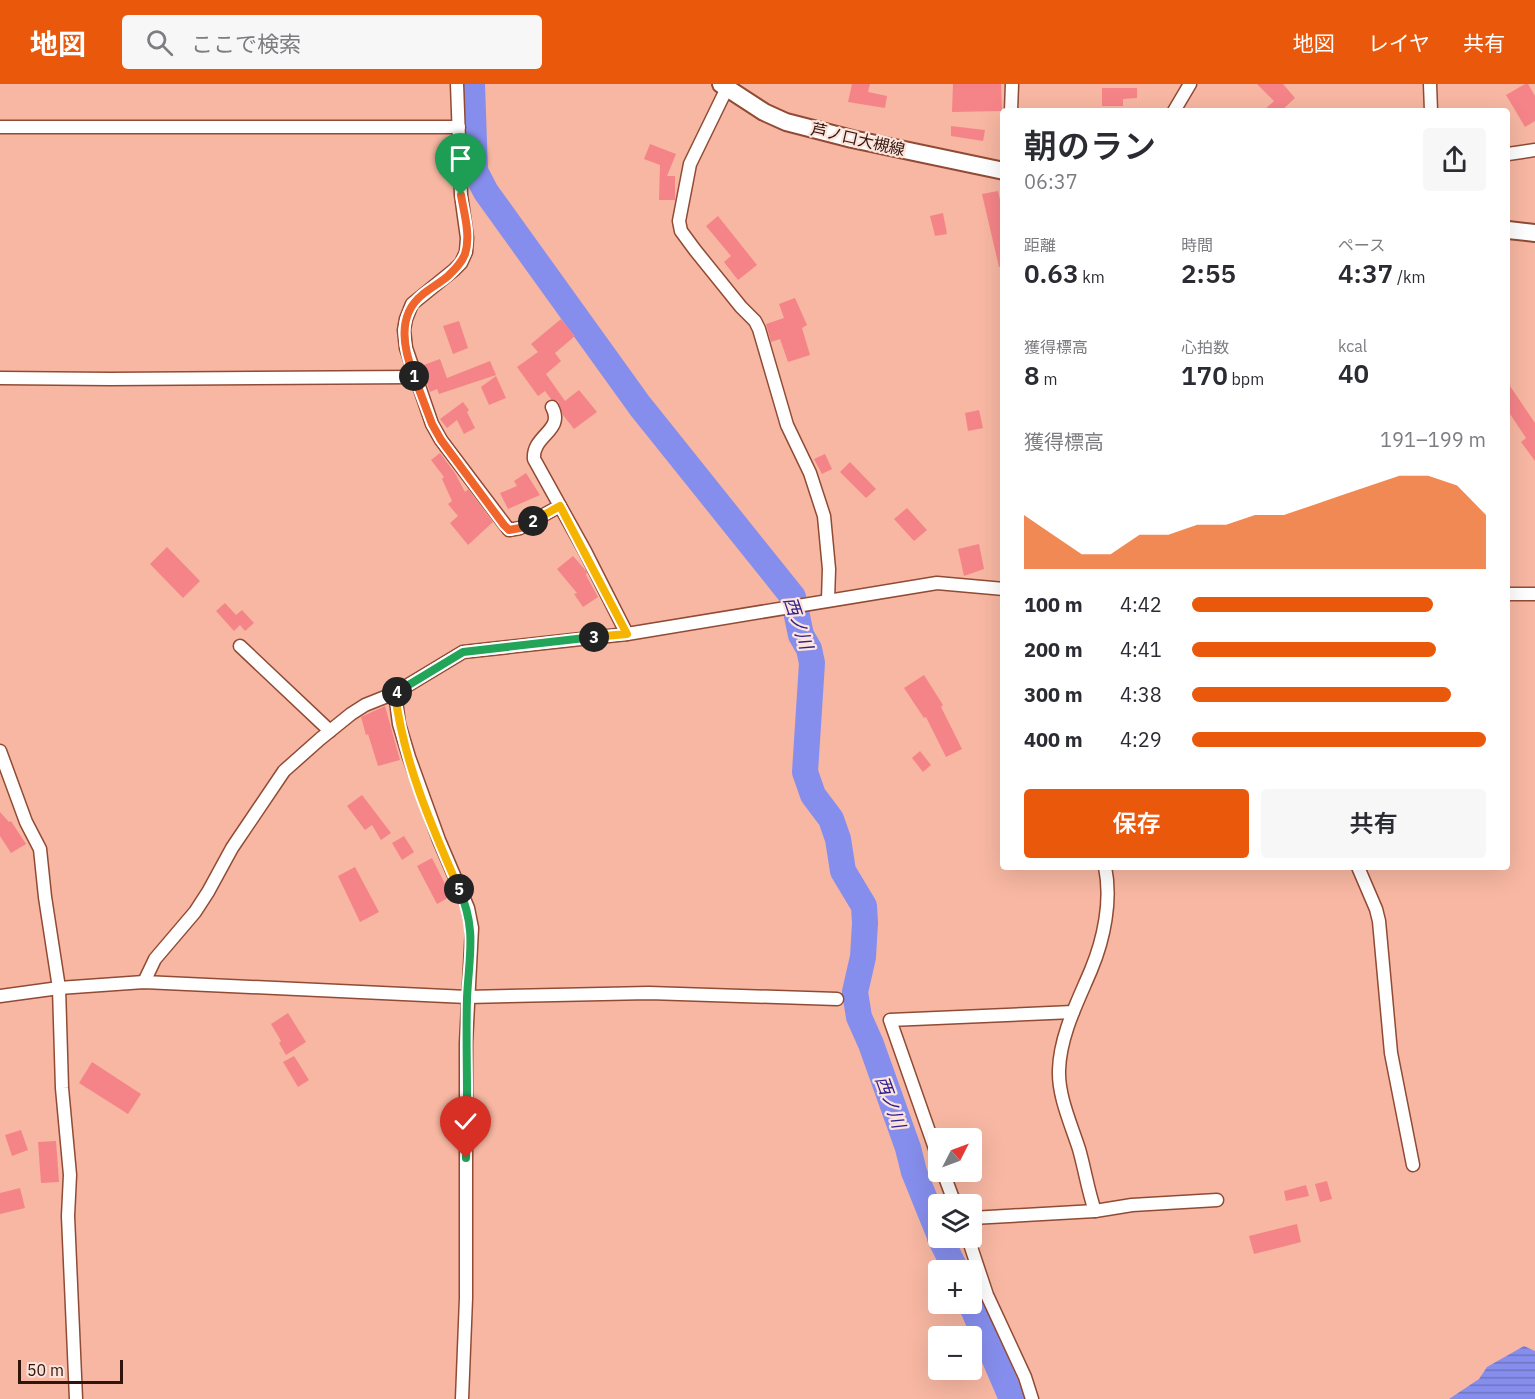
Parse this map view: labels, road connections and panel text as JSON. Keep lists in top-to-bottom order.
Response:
{
  "streets": {
    "main road": ["芦ノ口大槻線"]
  },
  "water": ["西ノ川"],
  "scale_bar": "50 m",
  "north": "top right",
  "page": {
    "header": "地図",
    "search": "ここで検索",
    "nav": ["地図", "レイヤ", "共有"],
    "heading": ["朝のラン", "06:37"],
    "stats": [
      ["距離", "0.63 km"],
      ["時間", "2:55"],
      ["ペース", "4:37 /km"],
      ["獲得標高", "8 m"],
      ["心拍数", "170 bpm"],
      ["kcal", "40"]
    ],
    "pins": [
      "1",
      "2",
      "3",
      "4",
      "5"
    ],
    "chart": ["獲得標高", "191–199 m"],
    "list": [
      {
        "name": "100 m",
        "note": "4:42"
      },
      {
        "name": "200 m",
        "note": "4:41"
      },
      {
        "name": "300 m",
        "note": "4:38"
      },
      {
        "name": "400 m",
        "note": "4:29"
      }
    ],
    "buttons": ["保存", "共有"],
    "map_buttons": ["+", "−"],
    "scale": "50 m"
  }
}
